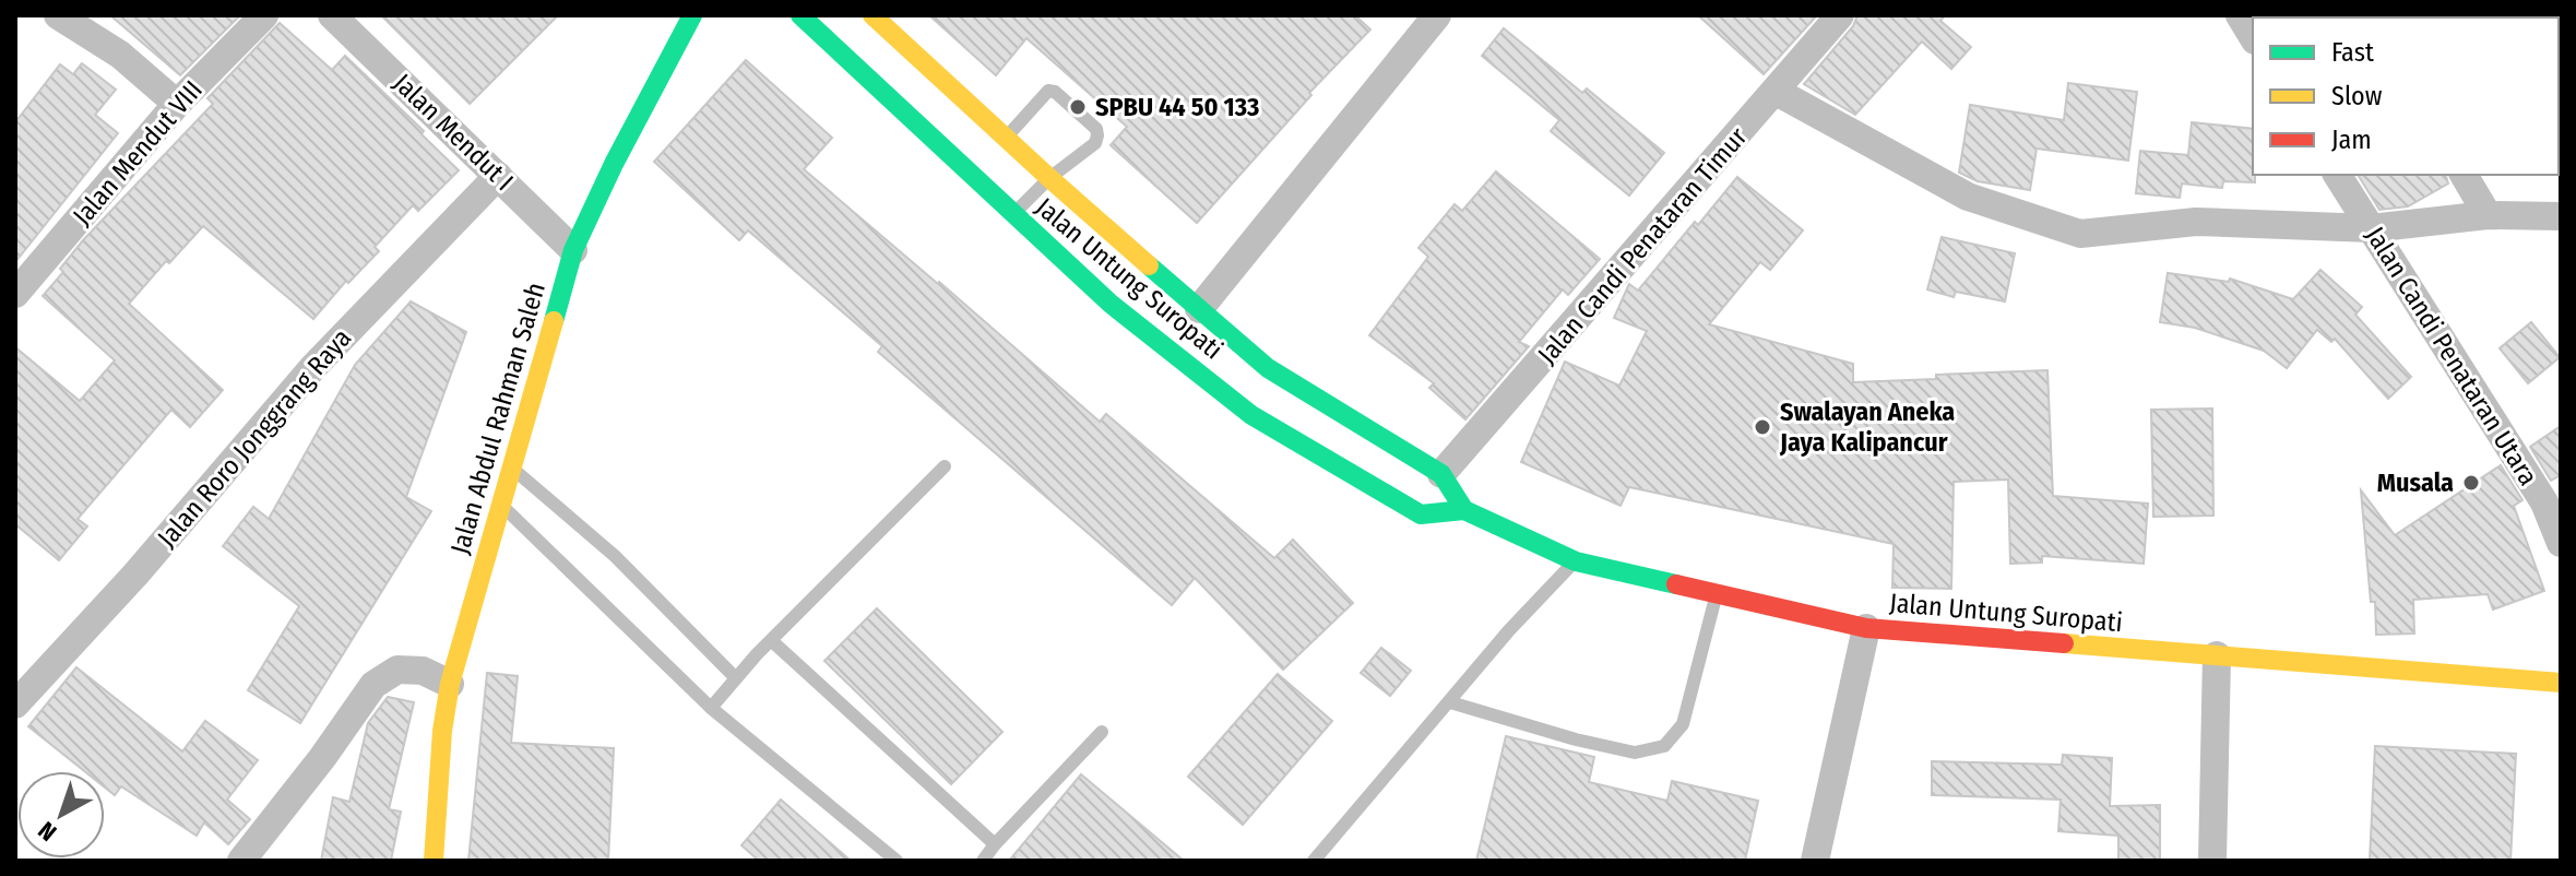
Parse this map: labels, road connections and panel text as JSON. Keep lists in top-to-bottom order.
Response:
{
  "streets": {
    "main road": ["Jalan Untung Suropati", "Jalan Abdul Rahman Saleh"],
    "street": [
      "Jalan Mendut I",
      "Jalan Mendut VIII",
      "Jalan Candi Penataran Timur",
      "Jalan Candi Penataran Utara",
      "Jalan Roro Jonggrang Raya"
    ]
  },
  "crossings": [
    ["Jalan Mendut I", "Jalan Abdul Rahman Saleh"],
    ["Jalan Mendut I", "Jalan Roro Jonggrang Raya"],
    ["Jalan Candi Penataran Timur", "Jalan Untung Suropati"]
  ],
  "places": ["SPBU 44 50 133", "Swalayan Aneka Jaya Kalipancur", "Musala"],
  "legend": ["Fast", "Slow", "Jam"],
  "north": "bottom left"
}
